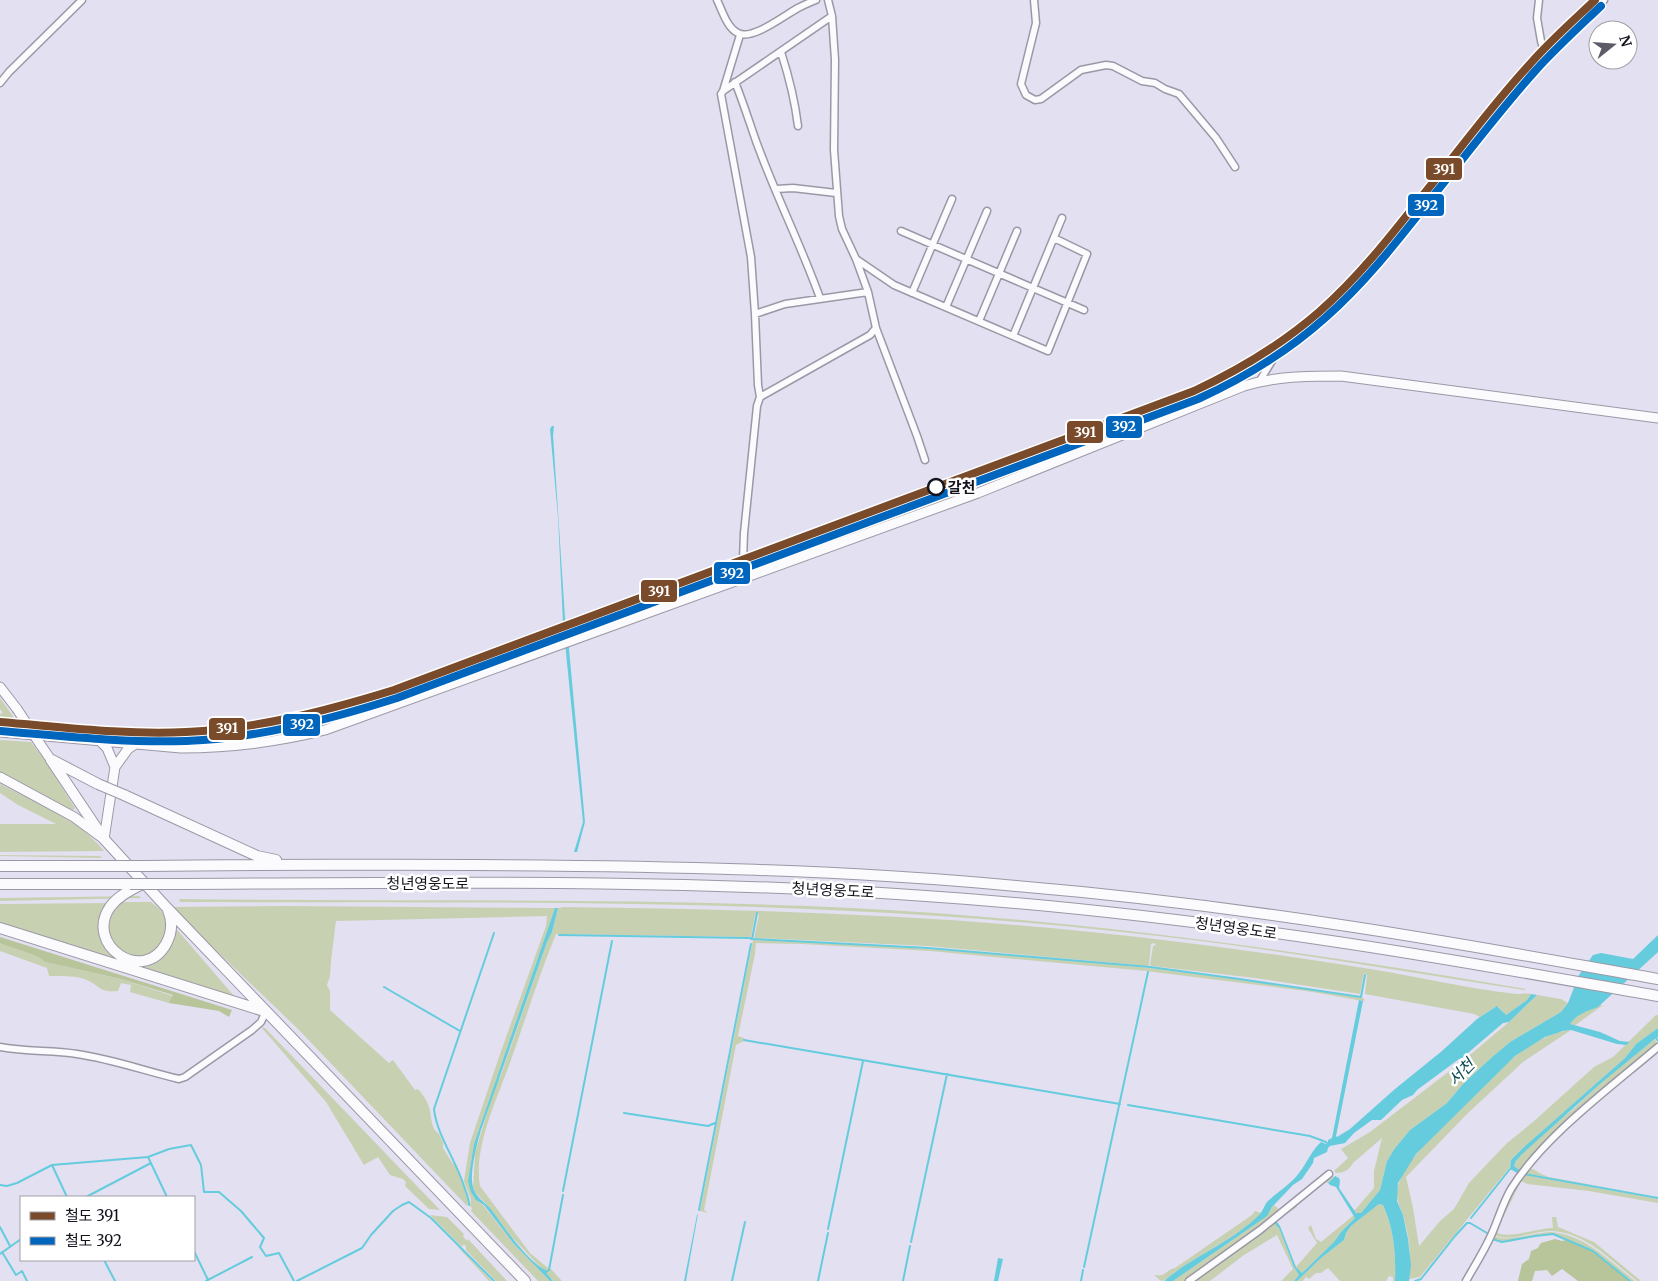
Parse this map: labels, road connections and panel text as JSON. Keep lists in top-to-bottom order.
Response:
{
  "streets": {
    "highway": ["청년영웅도로"]
  },
  "water": ["서천"],
  "places": ["갈천"],
  "lines": ["rail line 391", "rail line 392"],
  "legend": ["철도 391", "철도 392"],
  "north": "right"
}
